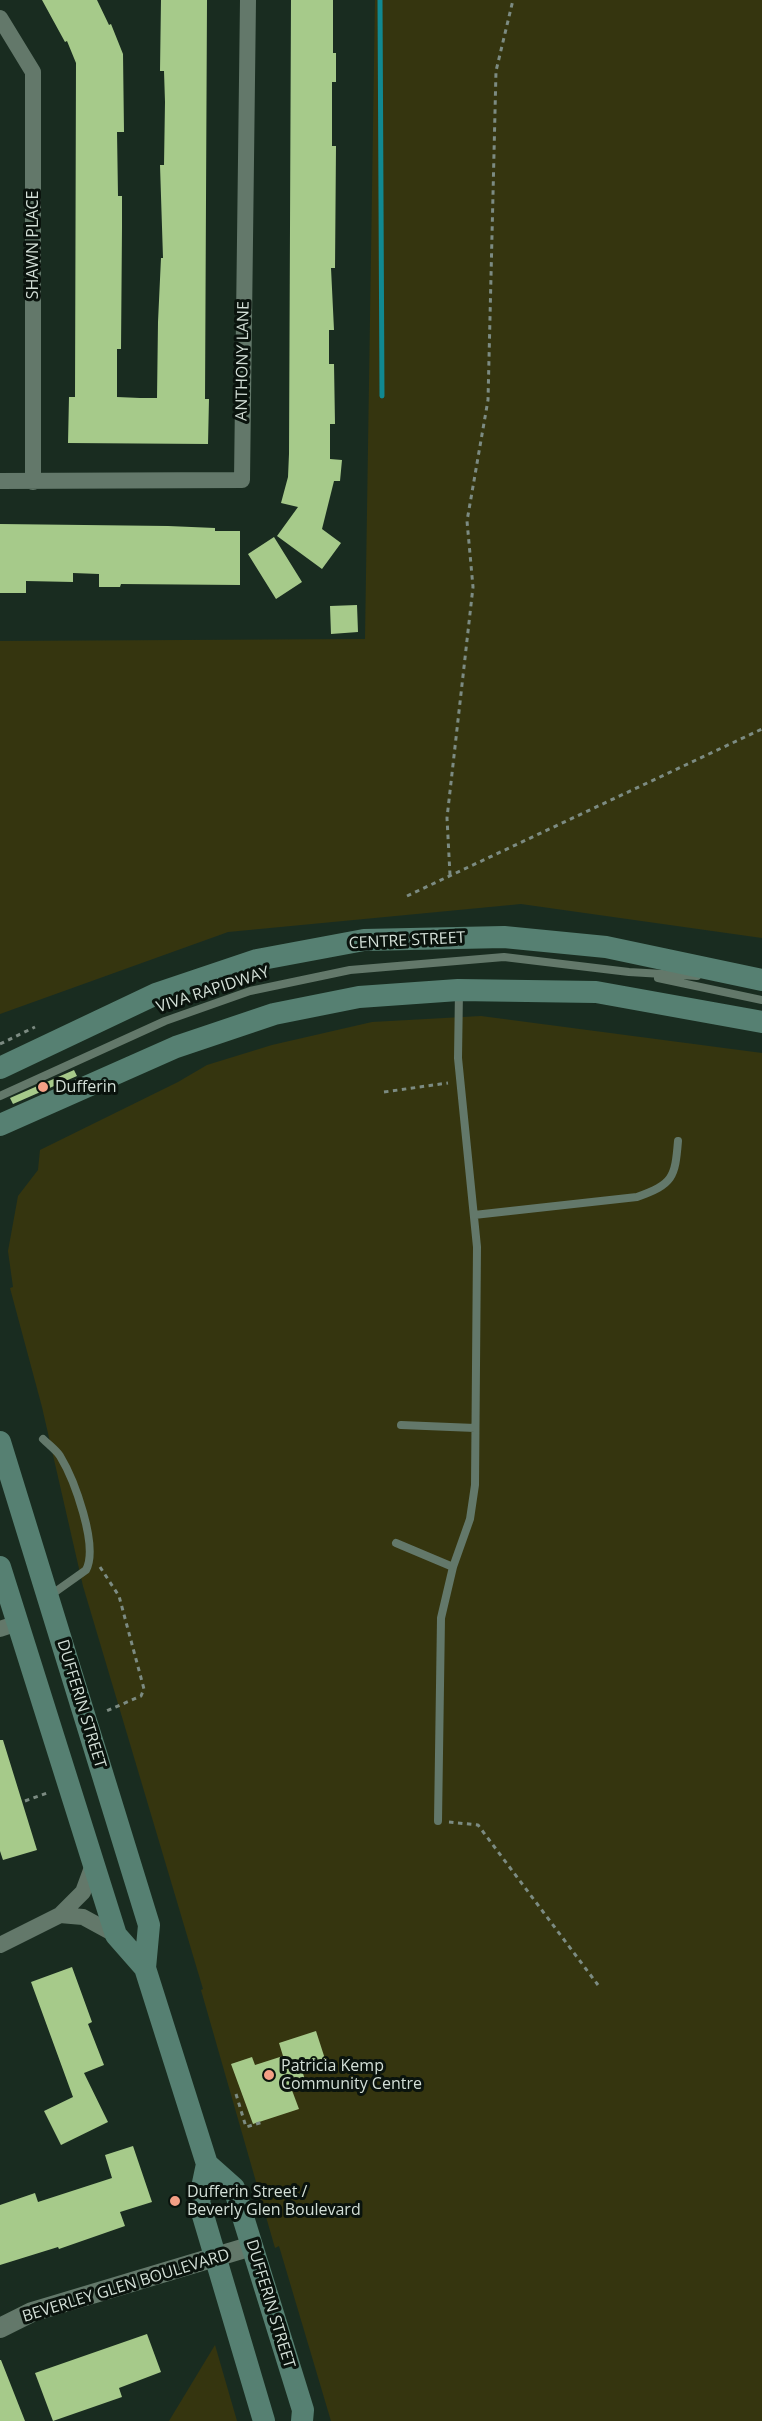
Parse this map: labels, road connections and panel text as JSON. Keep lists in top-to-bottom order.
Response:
{
  "streets": {
    "main road": ["CENTRE STREET", "DUFFERIN STREET"],
    "street": ["SHAWN PLACE", "ANTHONY LANE", "BEVERLEY GLEN BOULEVARD"],
    "lane": ["VIVA RAPIDWAY"]
  },
  "crossings": [
    ["SHAWN PLACE", "ANTHONY LANE"],
    ["CENTRE STREET", "VIVA RAPIDWAY"],
    ["DUFFERIN STREET", "BEVERLEY GLEN BOULEVARD"]
  ],
  "places": ["Dufferin", "Patricia Kemp Community Centre", "Dufferin Street / Beverly Glen Boulevard"]
}
